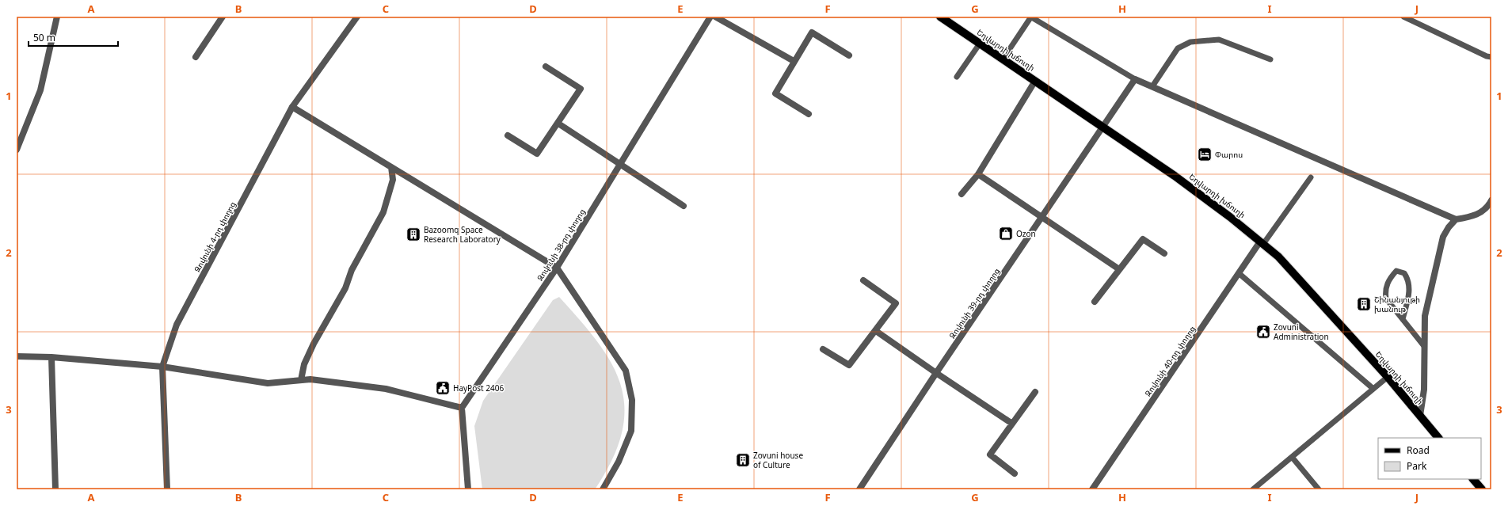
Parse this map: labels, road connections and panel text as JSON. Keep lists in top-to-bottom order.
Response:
{
  "streets": {
    "main road": ["Եղվարդի խճուղի"],
    "street": [
      "Զովունի 4-րդ փողոց",
      "Զովունի 38-րդ փողոց",
      "Զովունի 39-րդ փողոց",
      "Զովունի 40-րդ փողոց"
    ]
  },
  "crossings": [
    ["Եղվարդի խճուղի", "Զովունի 39-րդ փողոց"],
    ["Եղվարդի խճուղի", "Զովունի 40-րդ փողոց"]
  ],
  "places": {
    "hotel": ["Փարոս"],
    "shop": ["Ozon"],
    "building": ["Bazoomq Space Research Laboratory", "Շինանյութի խանութ", "Zovuni house of Culture"],
    "public building": ["Zovuni Administration", "HayPost 2406"]
  },
  "legend": ["Road", "Park"],
  "scale_bar": "50 m",
  "grid": {
    "columns": [
      "A",
      "B",
      "C",
      "D",
      "E",
      "F",
      "G",
      "H",
      "I",
      "J"
    ],
    "rows": ["1", "2", "3"]
  }
}
